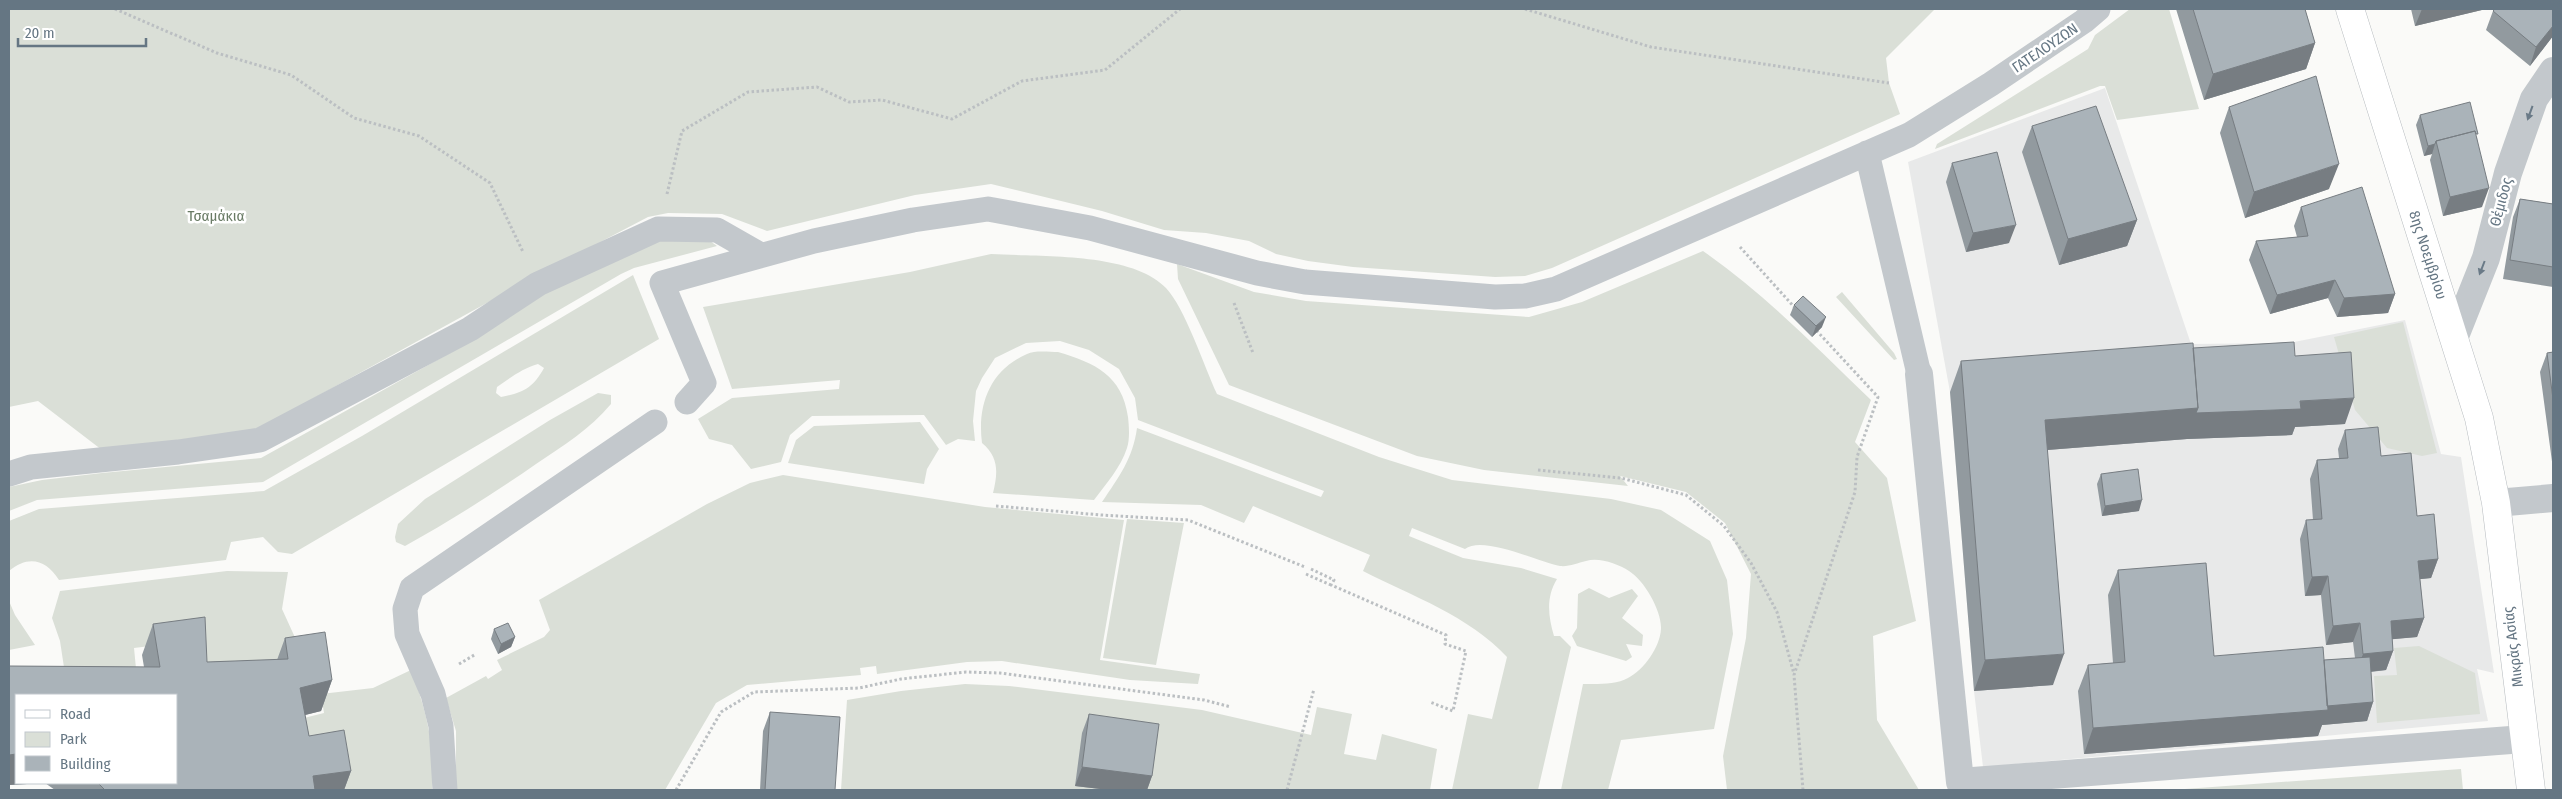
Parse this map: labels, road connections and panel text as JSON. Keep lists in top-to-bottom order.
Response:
{
  "streets": {
    "main road": ["8ης Νοεμβρίου", "Μικράς Ασίας"],
    "street": ["Θέμιδος"],
    "lane": ["ΓΑΤΕΛΟΥΖΩΝ"]
  },
  "crossings": [
    ["Θέμιδος", "8ης Νοεμβρίου"],
    ["8ης Νοεμβρίου", "Μικράς Ασίας"]
  ],
  "one_way": ["Θέμιδος"],
  "parks": ["Τσαμάκια"],
  "legend": ["Road", "Park", "Building"],
  "scale_bar": "20 m"
}
